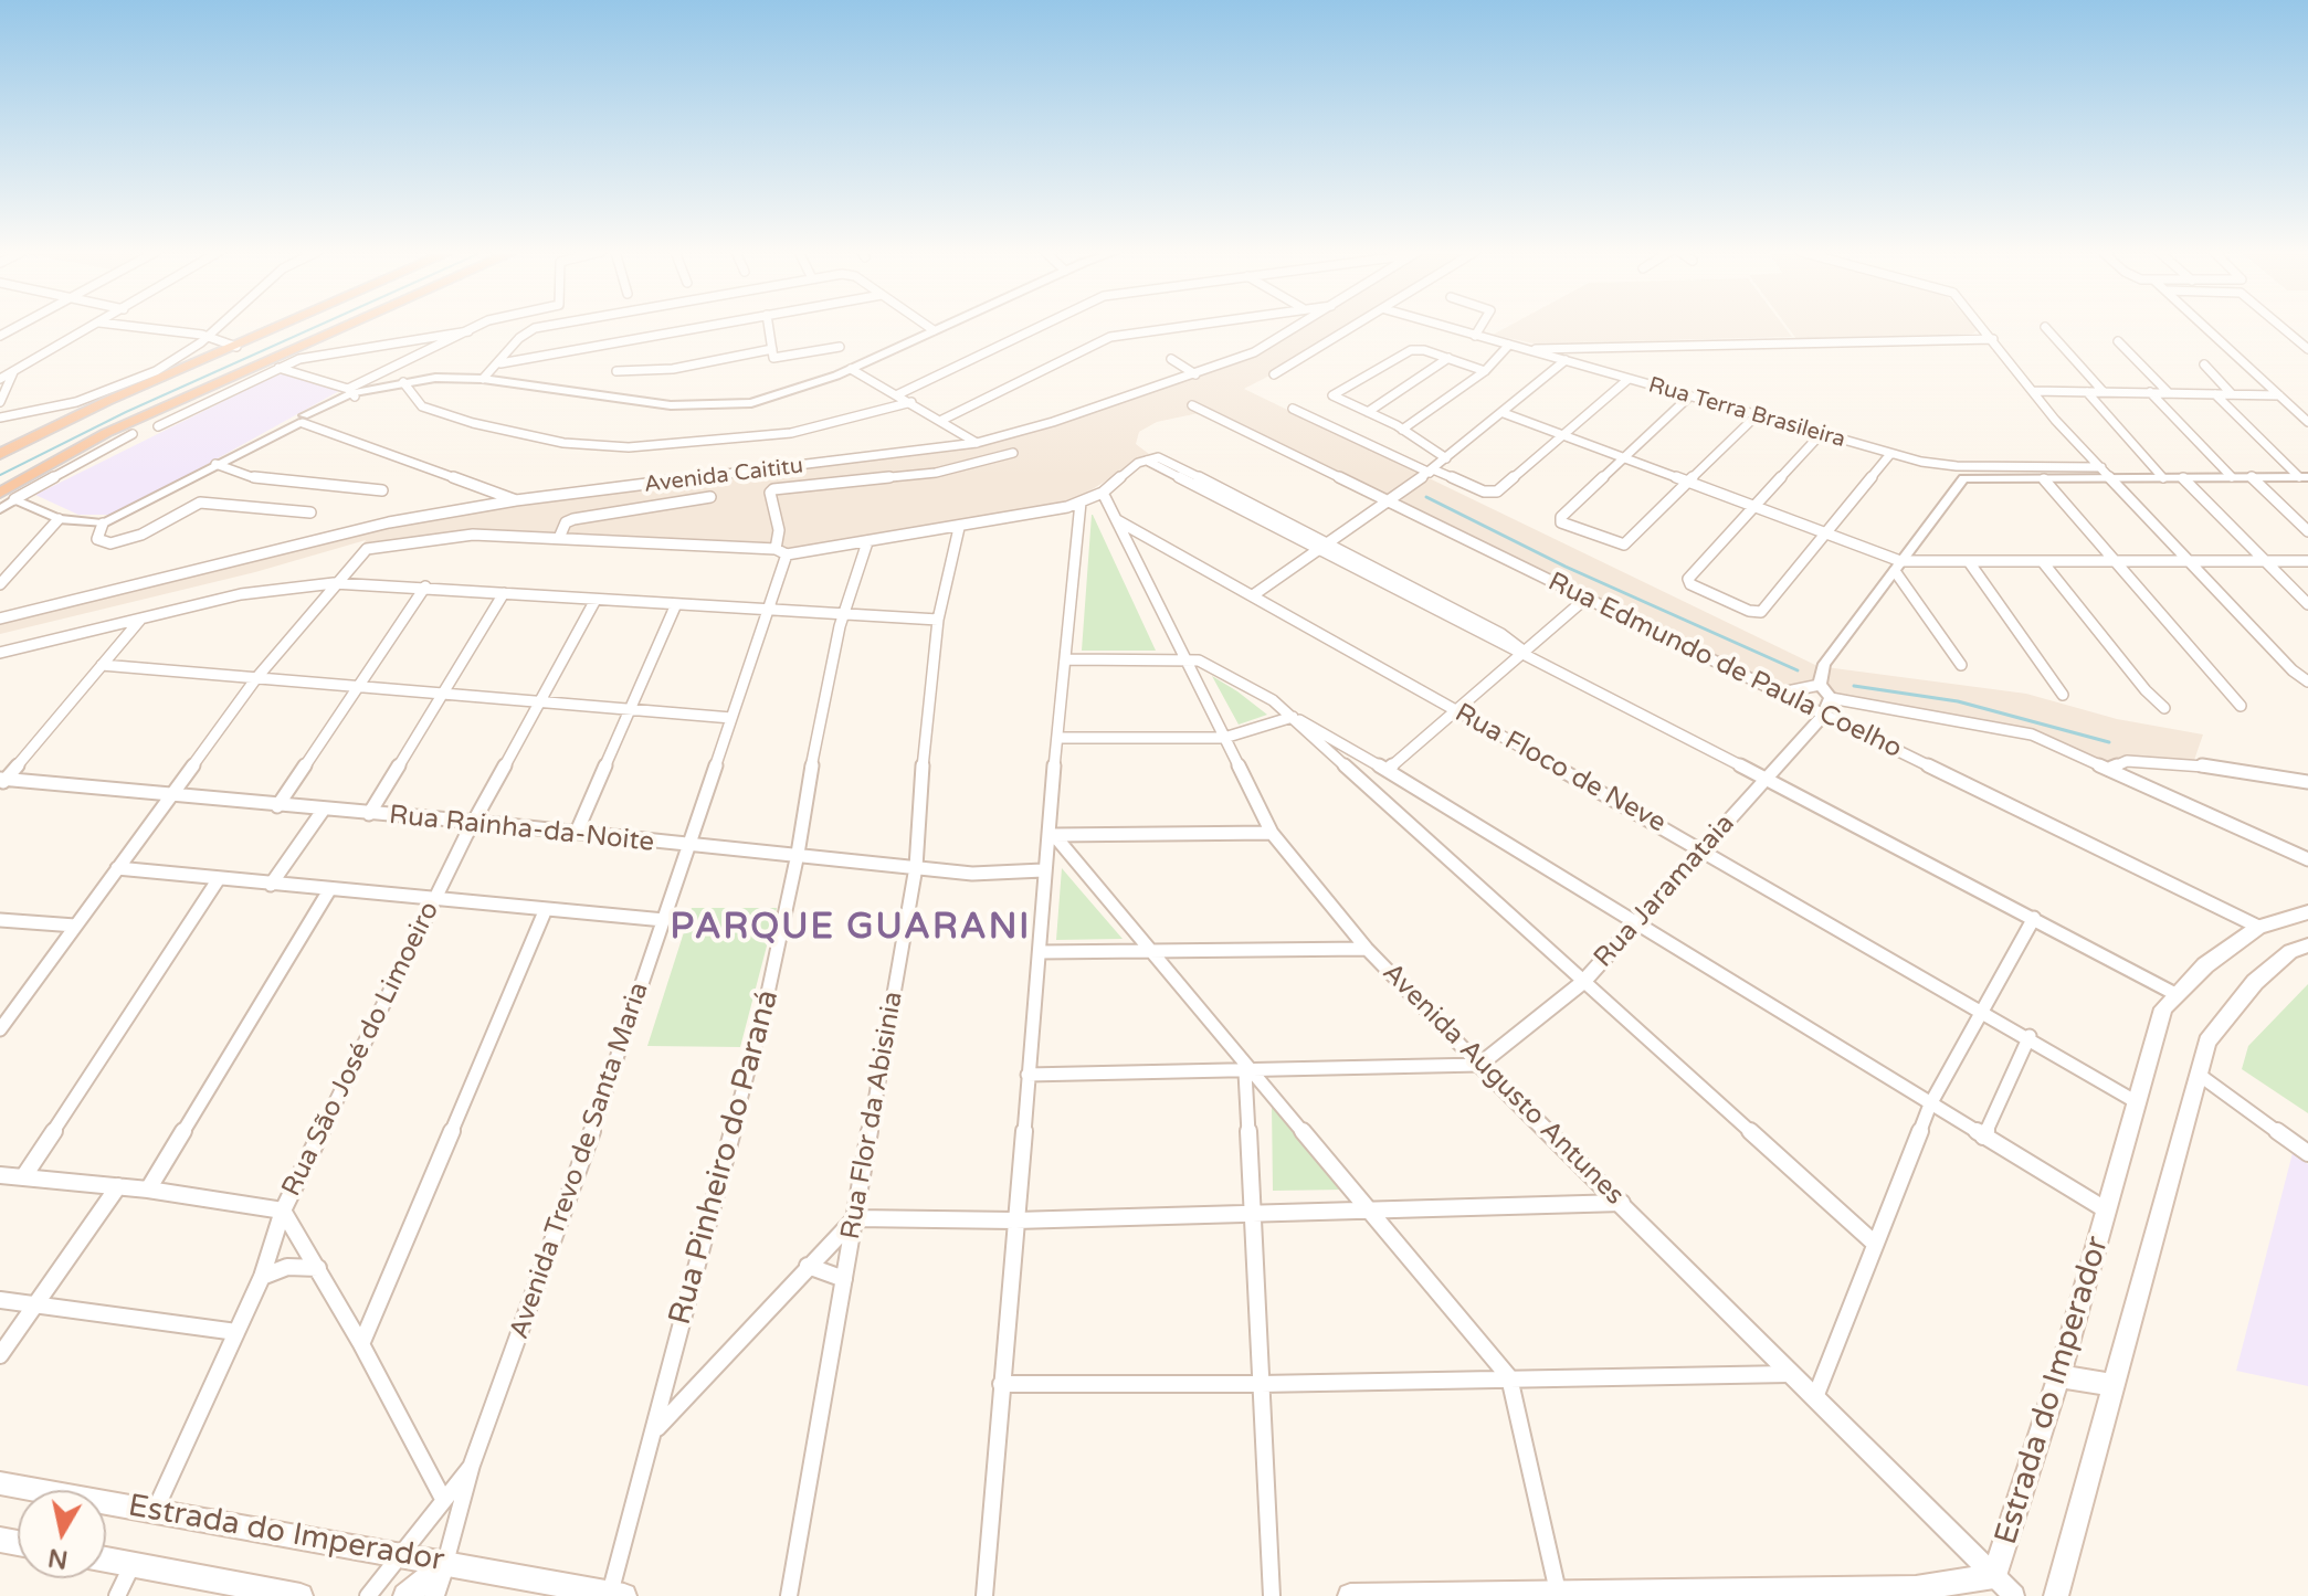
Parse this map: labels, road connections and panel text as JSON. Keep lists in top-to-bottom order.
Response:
{
  "streets": {
    "main road": ["Estrada do Imperador"],
    "street": [
      "Rua Terra Brasileira",
      "Avenida Caititu",
      "Rua Edmundo de Paula Coelho",
      "Rua Floco de Neve",
      "Rua Rainha-da-Noite",
      "Rua Jaramataia",
      "Rua São José do Limoeiro",
      "Avenida Augusto Antunes",
      "Rua Flor da Abisinia",
      "Rua Pinheiro do Paraná",
      "Avenida Trevo de Santa Maria"
    ]
  },
  "crossings": [
    ["Rua Edmundo de Paula Coelho", "Rua Jaramataia"],
    ["Rua Edmundo de Paula Coelho", "Estrada do Imperador"],
    ["Rua Floco de Neve", "Rua Jaramataia"],
    ["Rua Floco de Neve", "Avenida Augusto Antunes"],
    ["Rua Floco de Neve", "Estrada do Imperador"],
    ["Rua Rainha-da-Noite", "Rua São José do Limoeiro"],
    ["Rua Rainha-da-Noite", "Rua Flor da Abisinia"],
    ["Rua Rainha-da-Noite", "Rua Pinheiro do Paraná"],
    ["Rua Rainha-da-Noite", "Avenida Trevo de Santa Maria"],
    ["Rua Jaramataia", "Avenida Augusto Antunes"],
    ["Rua São José do Limoeiro", "Estrada do Imperador"],
    ["Avenida Augusto Antunes", "Estrada do Imperador"],
    ["Rua Pinheiro do Paraná", "Estrada do Imperador"],
    ["Avenida Trevo de Santa Maria", "Estrada do Imperador"]
  ],
  "districts": ["PARQUE GUARANI"],
  "north": "bottom"
}
